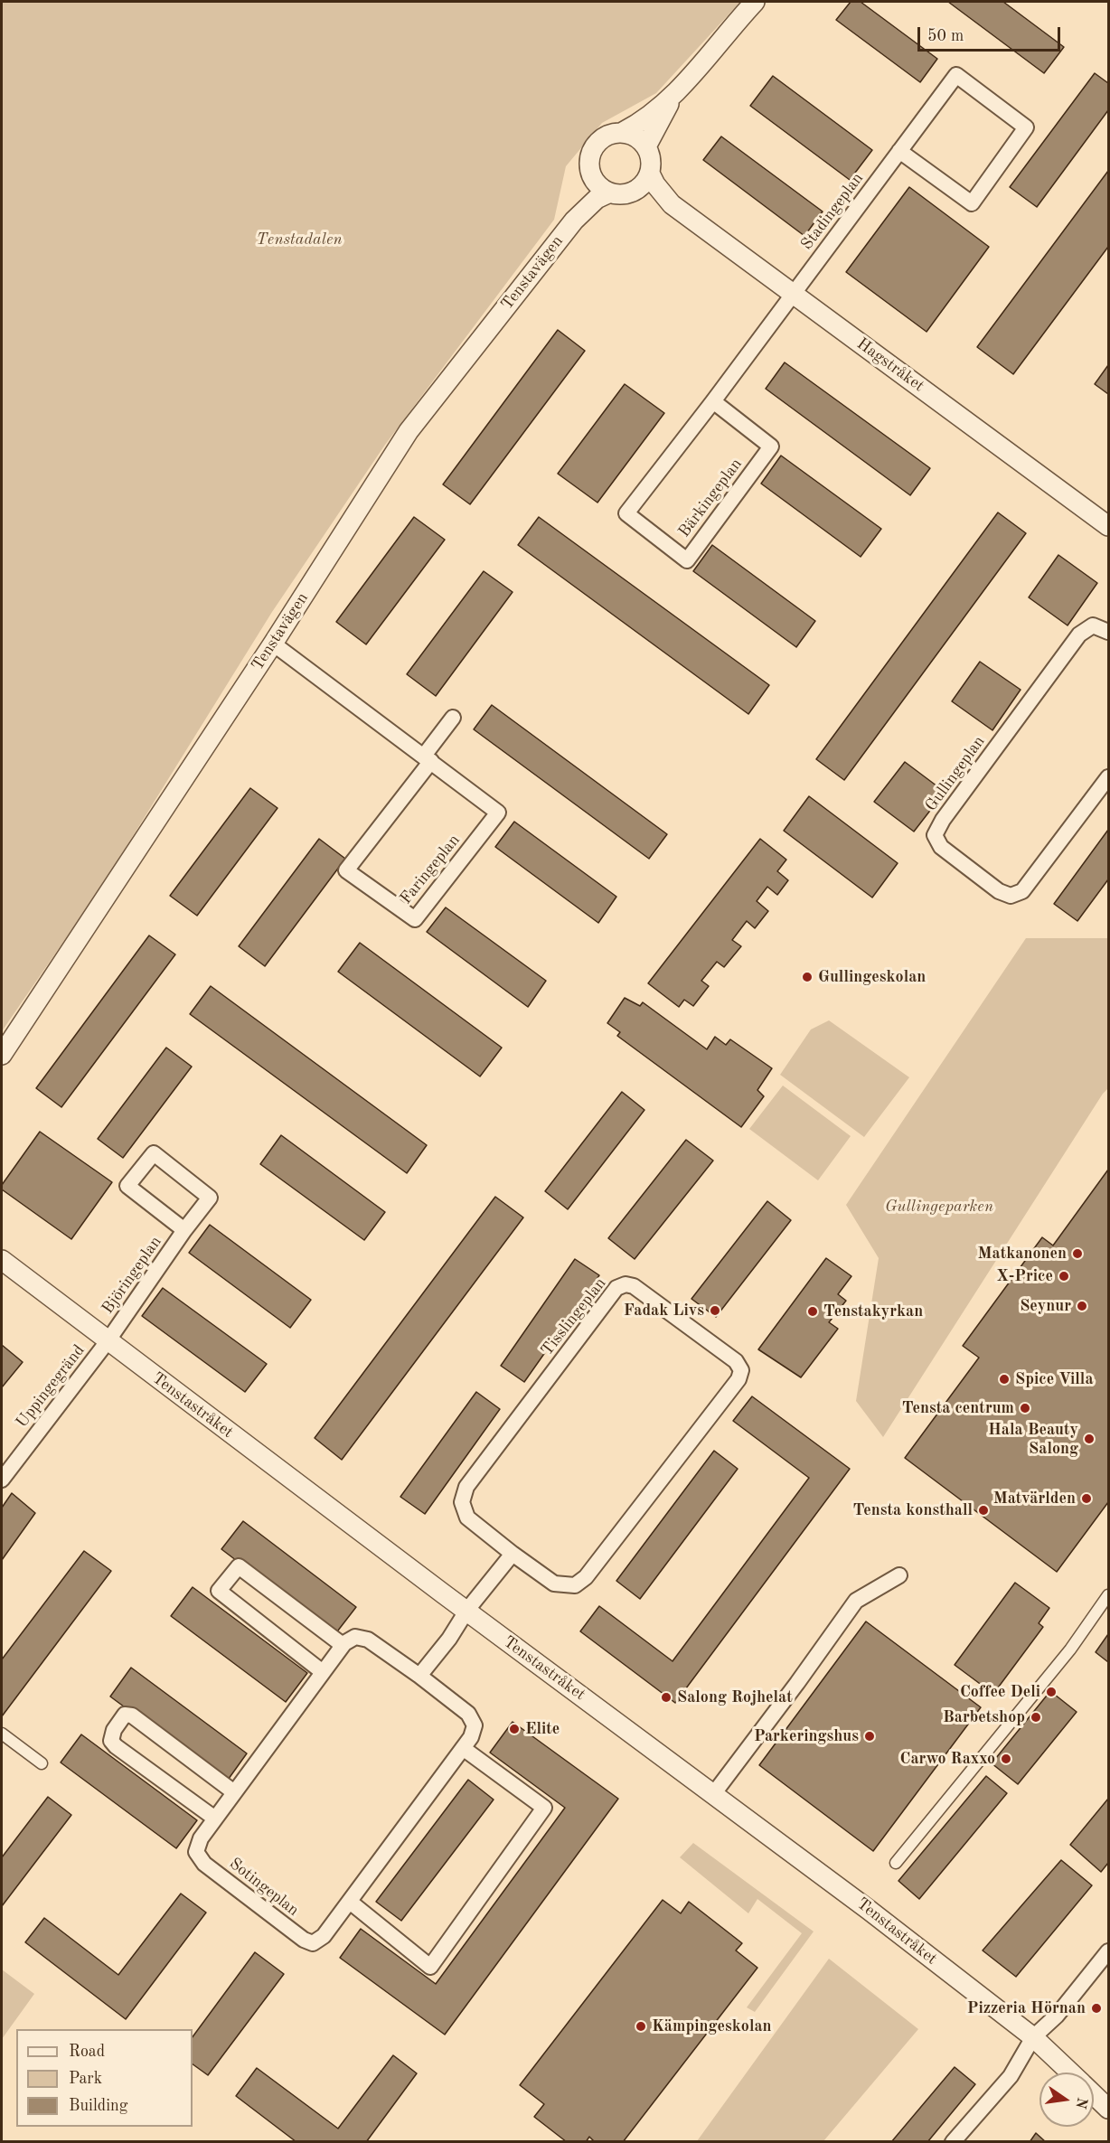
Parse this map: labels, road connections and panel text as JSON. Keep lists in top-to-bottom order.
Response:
{
  "streets": {
    "street": [
      "Stadingeplan",
      "Tenstavägen",
      "Hagstråket",
      "Bärkingeplan",
      "Gullingeplan",
      "Faringeplan",
      "Björingeplan",
      "Tisslingeplan",
      "Uppingegränd",
      "Tenstastråket",
      "Sotingeplan"
    ]
  },
  "crossings": [
    ["Stadingeplan", "Hagstråket"],
    ["Stadingeplan", "Bärkingeplan"],
    ["Tenstavägen", "Hagstråket"],
    ["Tenstavägen", "Faringeplan"],
    ["Hagstråket", "Bärkingeplan"],
    ["Björingeplan", "Uppingegränd"],
    ["Björingeplan", "Tenstastråket"],
    ["Uppingegränd", "Tenstastråket"]
  ],
  "parks": ["Tenstadalen", "Gullingeparken"],
  "places": [
    "Gullingeskolan",
    "Matkanonen",
    "X-Price",
    "Seynur",
    "Fadak Livs",
    "Tenstakyrkan",
    "Spice Villa",
    "Tensta centrum",
    "Hala Beauty Salong",
    "Matvärlden",
    "Tensta konsthall",
    "Coffee Deli",
    "Salong Rojhelat",
    "Barbetshop",
    "Elite",
    "Parkeringshus",
    "Carwo Raxxo",
    "Pizzeria Hörnan",
    "Kämpingeskolan"
  ],
  "legend": ["Road", "Park", "Building"],
  "scale_bar": "50 m",
  "north": "right"
}
